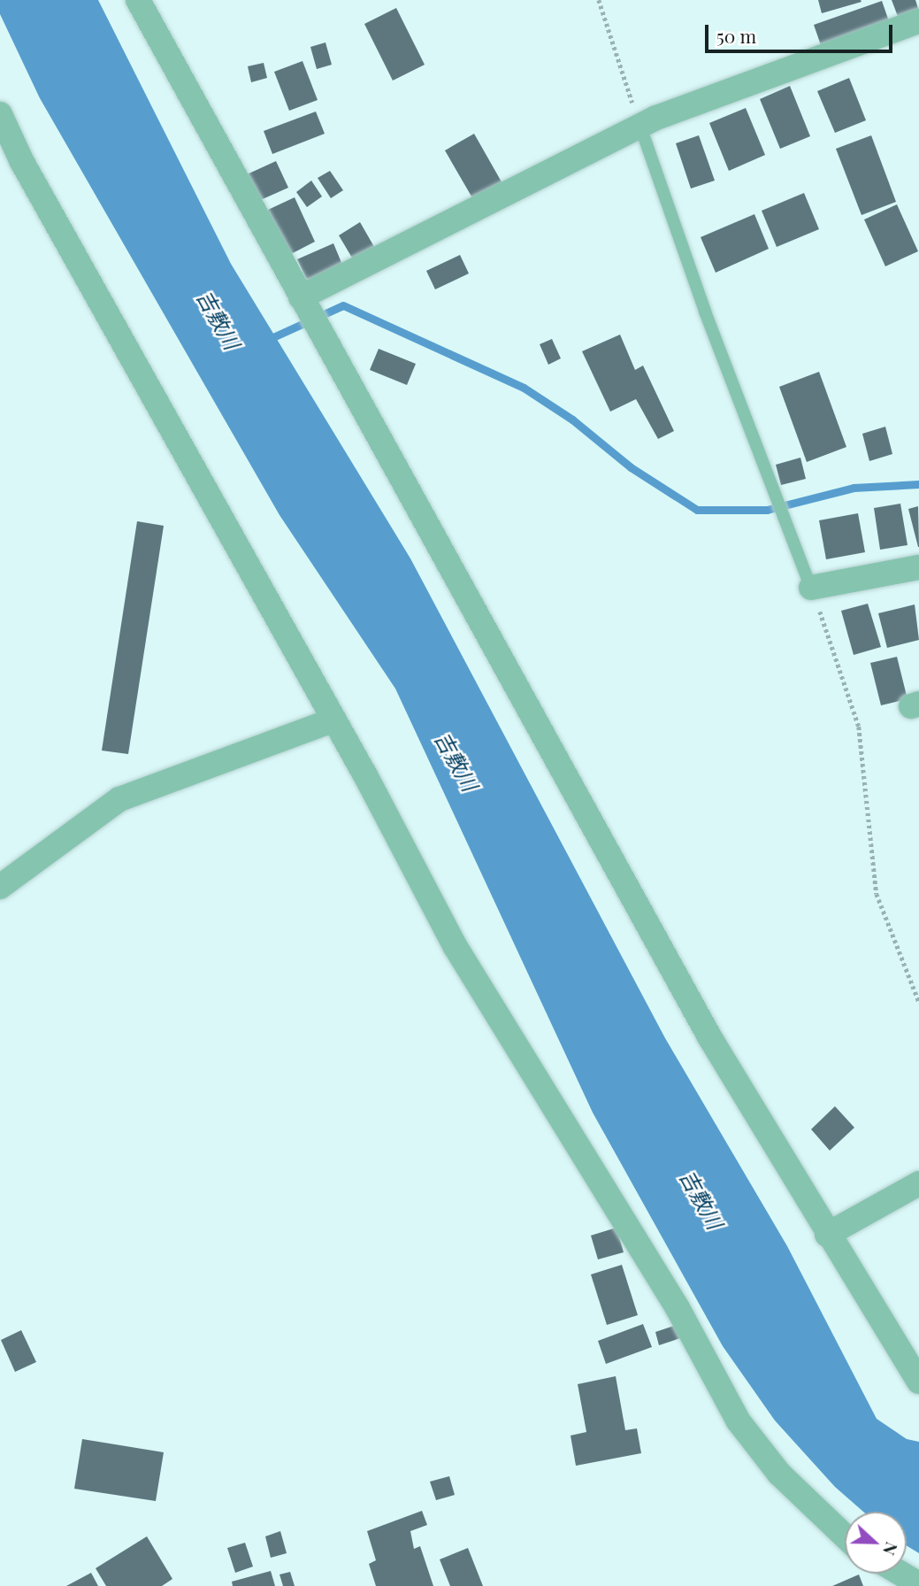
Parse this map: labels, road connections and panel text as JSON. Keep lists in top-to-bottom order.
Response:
{
  "water": ["吉敷川"],
  "scale_bar": "50 m",
  "north": "right"
}
